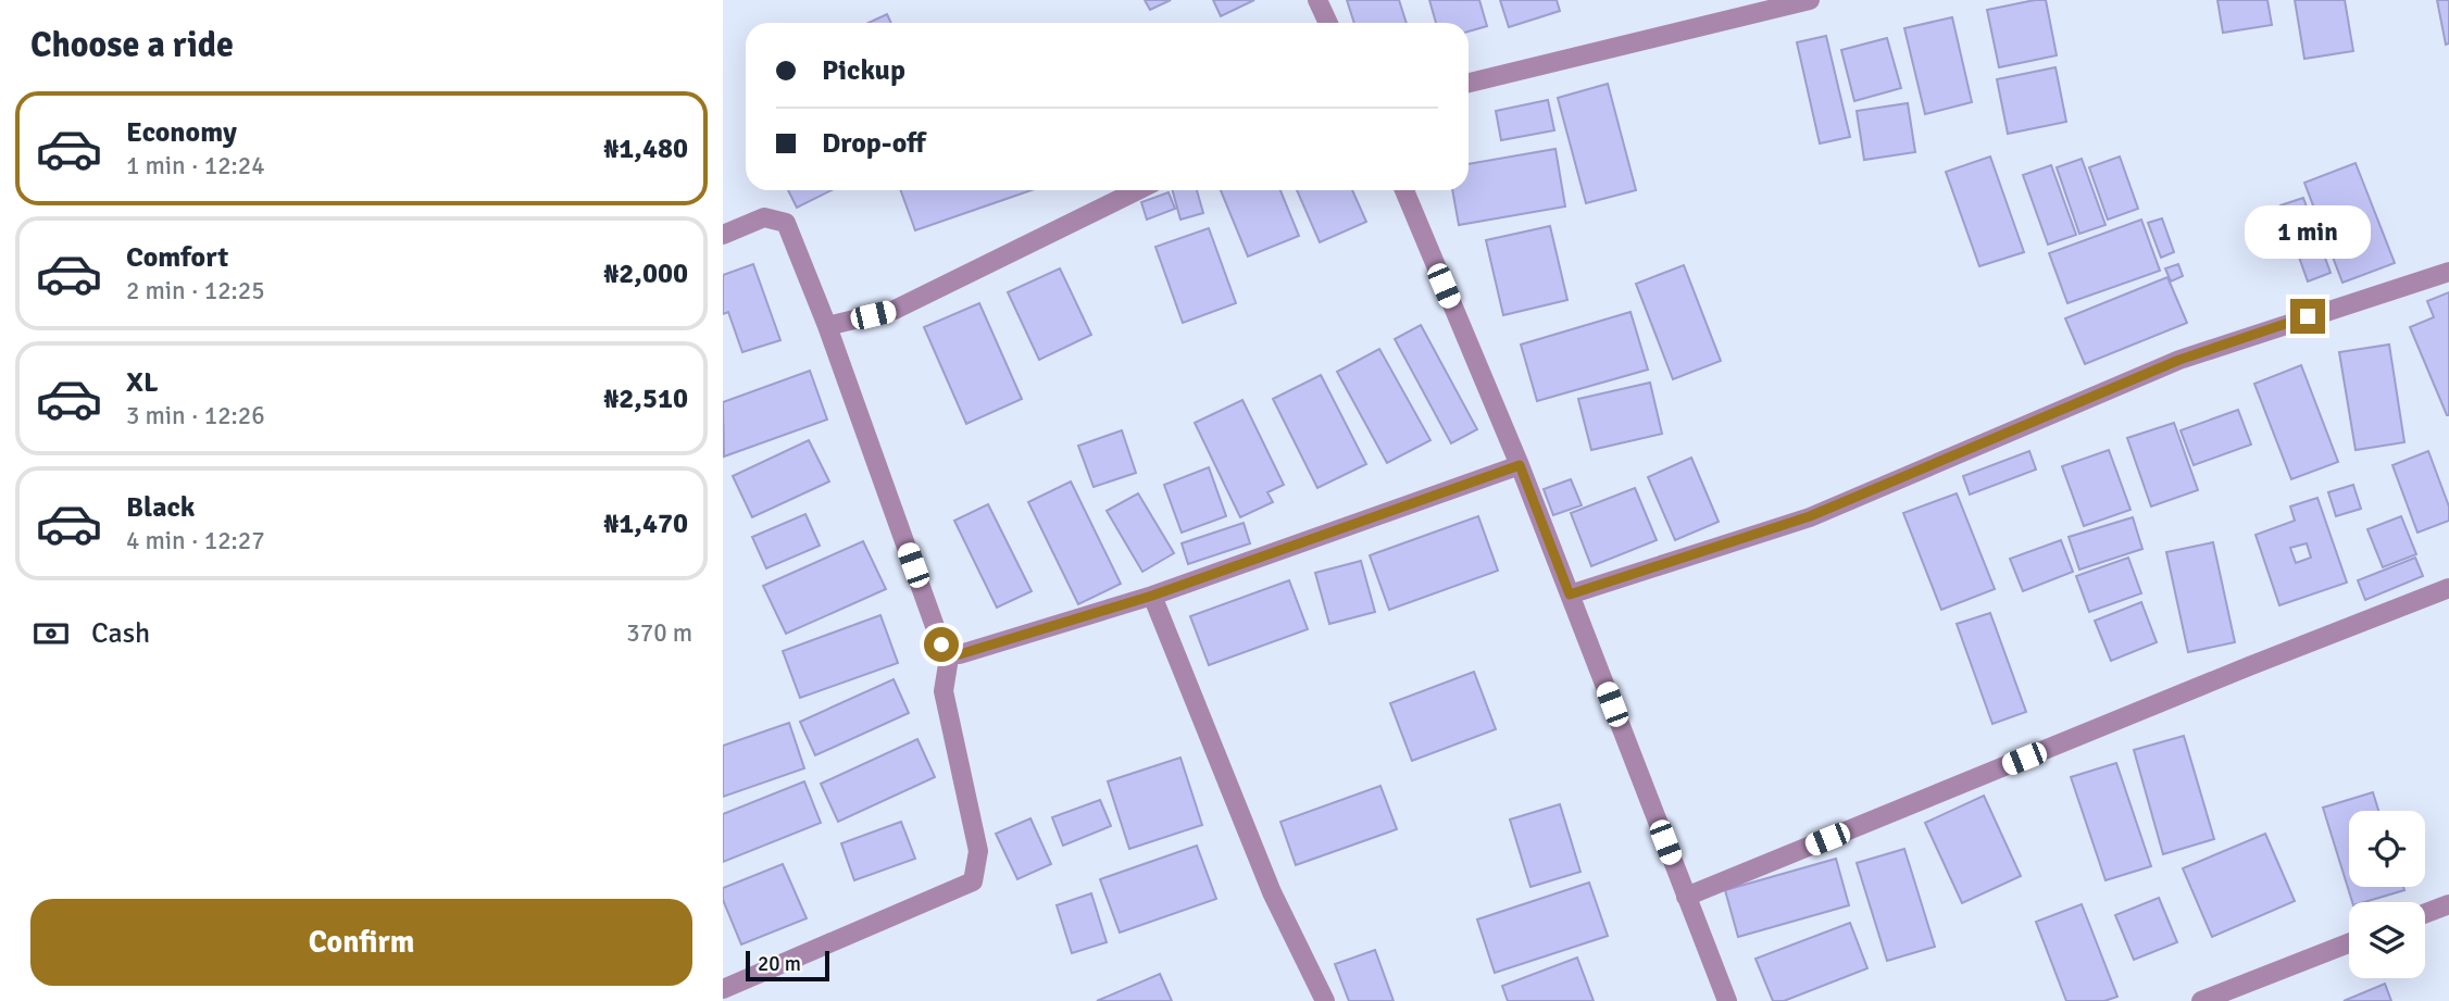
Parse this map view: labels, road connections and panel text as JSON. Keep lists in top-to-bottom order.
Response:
{
  "scale_bar": "20 m",
  "page": {
    "heading": "Choose a ride",
    "banner": ["Pickup", "Drop-off"],
    "list": [
      {
        "name": "Economy",
        "note": "1 min · 12:24",
        "value": "₦1,480"
      },
      {
        "name": "Comfort",
        "note": "2 min · 12:25",
        "value": "₦2,000"
      },
      {
        "name": "XL",
        "note": "3 min · 12:26",
        "value": "₦2,510"
      },
      {
        "name": "Black",
        "note": "4 min · 12:27",
        "value": "₦1,470"
      }
    ],
    "bubble": "1 min",
    "pay": ["Cash", "370 m"],
    "buttons": "Confirm",
    "scale": "20 m"
  }
}
